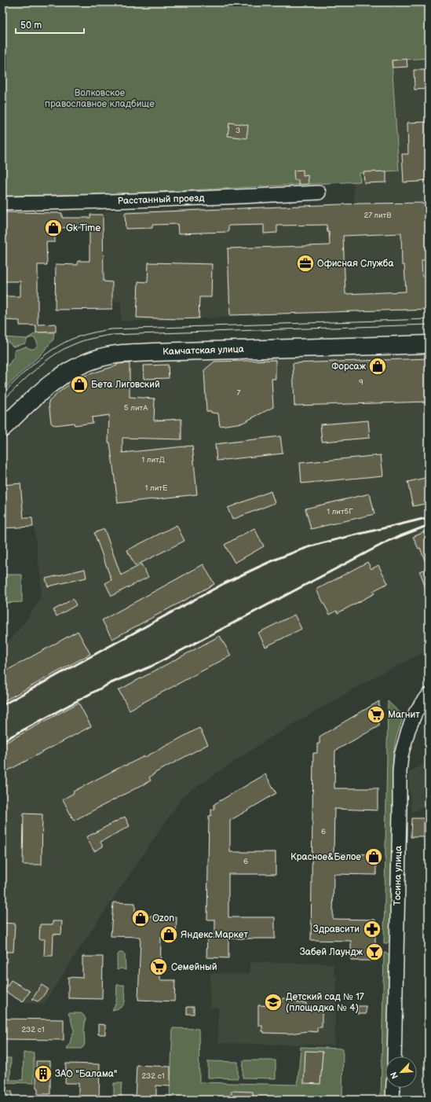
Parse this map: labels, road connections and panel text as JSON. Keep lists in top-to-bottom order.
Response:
{
  "streets": {
    "main road": ["Камчатская улица"],
    "street": ["Расстанный проезд", "Тосина улица"]
  },
  "parks": ["Волковское православное кладбище"],
  "places": {
    "shop": [
      "Gk Time",
      "Форсаж",
      "Бета Лиговский",
      "Красное&Белое",
      "Ozon",
      "Яндекс.Маркет"
    ],
    "office": ["Офисная Служба"],
    "supermarket": ["Магнит", "Семейный"],
    "pharmacy": ["Здравсити"],
    "bar": ["Забей Лаундж"],
    "school or university": ["Детский сад № 17 (площадка № 4)"],
    "building": ["ЗАО \"Балама\""]
  },
  "house_numbers": [
    "3",
    "27 литВ",
    "9",
    "7",
    "5 литА",
    "1 литД",
    "1 литЕ",
    "1 лит5Г",
    "6",
    "6",
    "232 с1",
    "232 с1"
  ],
  "scale_bar": "50 m",
  "north": "bottom left"
}
